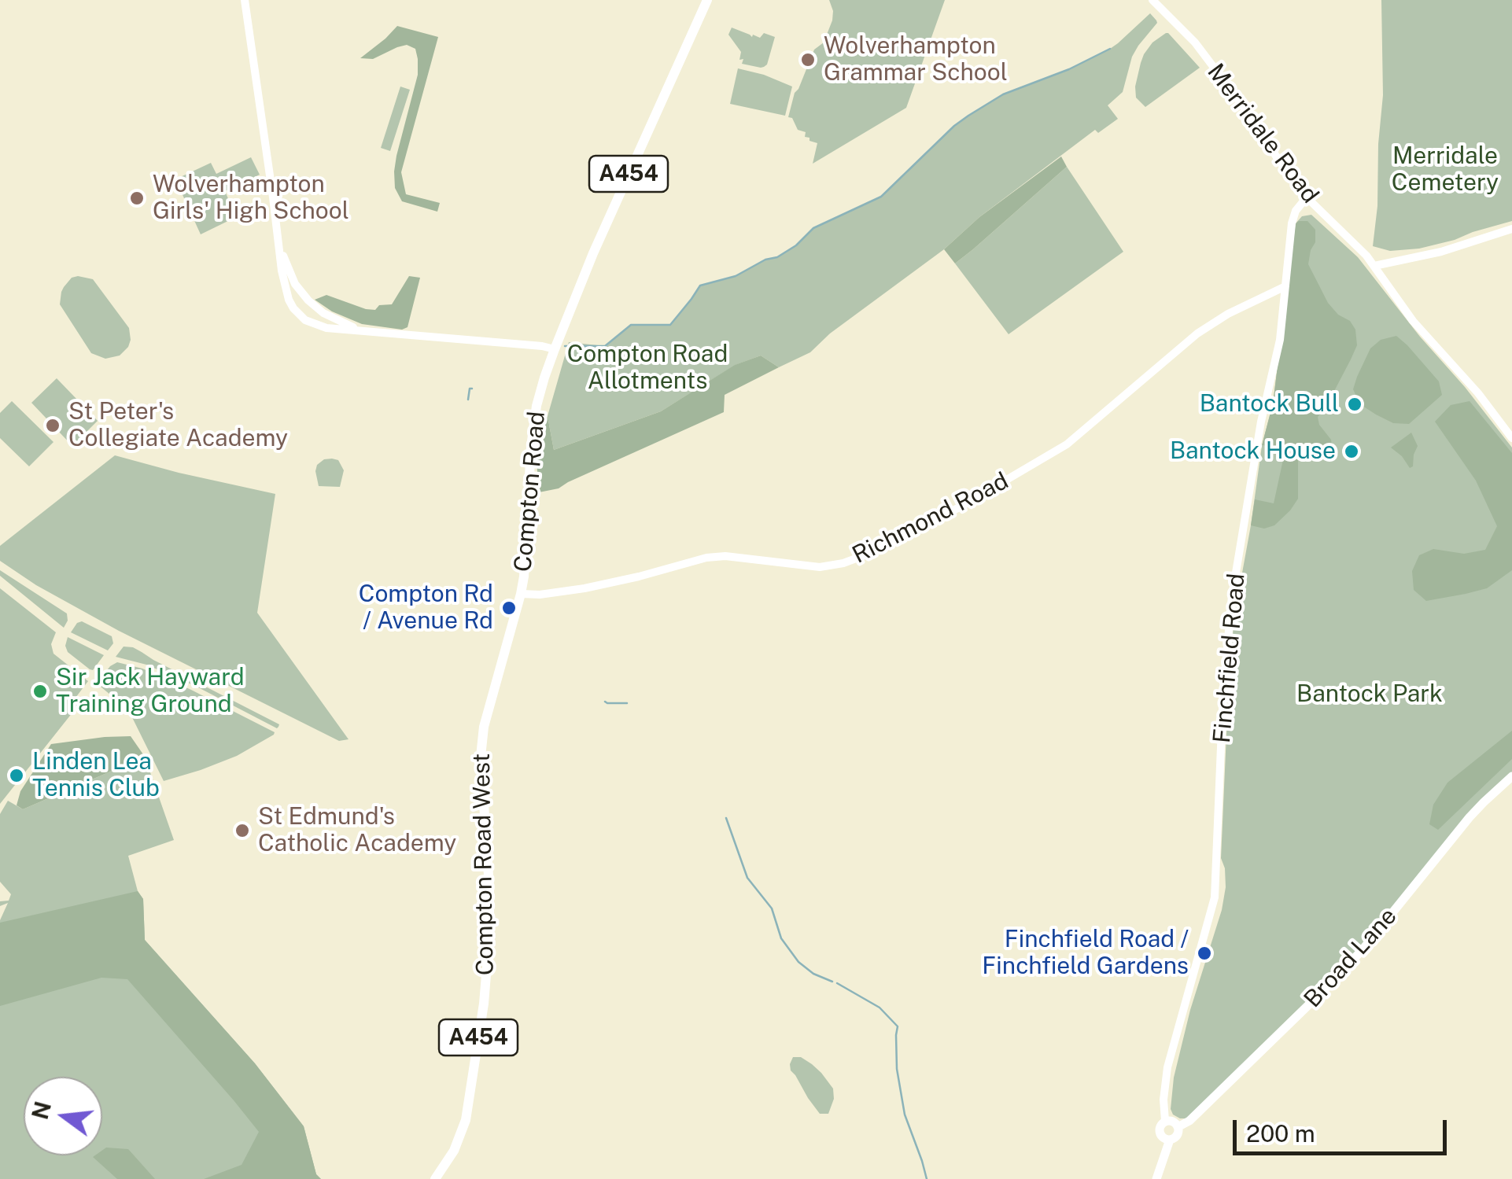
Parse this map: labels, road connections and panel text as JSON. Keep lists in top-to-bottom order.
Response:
{
  "streets": {
    "highway": ["A454", "Compton Road", "Compton Road West"],
    "main road": ["Broad Lane"],
    "street": ["Merridale Road", "Richmond Road", "Finchfield Road"]
  },
  "crossings": [
    ["Merridale Road", "Finchfield Road"],
    ["Compton Road", "Richmond Road"],
    ["Compton Road", "Compton Road West"],
    ["Richmond Road", "Finchfield Road"],
    ["Richmond Road", "Compton Road West"],
    ["Finchfield Road", "Broad Lane"]
  ],
  "parks": ["Merridale Cemetery", "Compton Road Allotments", "Bantock Park"],
  "places": [
    "Wolverhampton Grammar School",
    "Wolverhampton Girls' High School",
    "Bantock Bull",
    "St Peter's Collegiate Academy",
    "Bantock House",
    "Compton Rd / Avenue Rd",
    "Sir Jack Hayward Training Ground",
    "Linden Lea Tennis Club",
    "St Edmund's Catholic Academy",
    "Finchfield Road / Finchfield Gardens"
  ],
  "scale_bar": "200 m",
  "north": "left"
}
